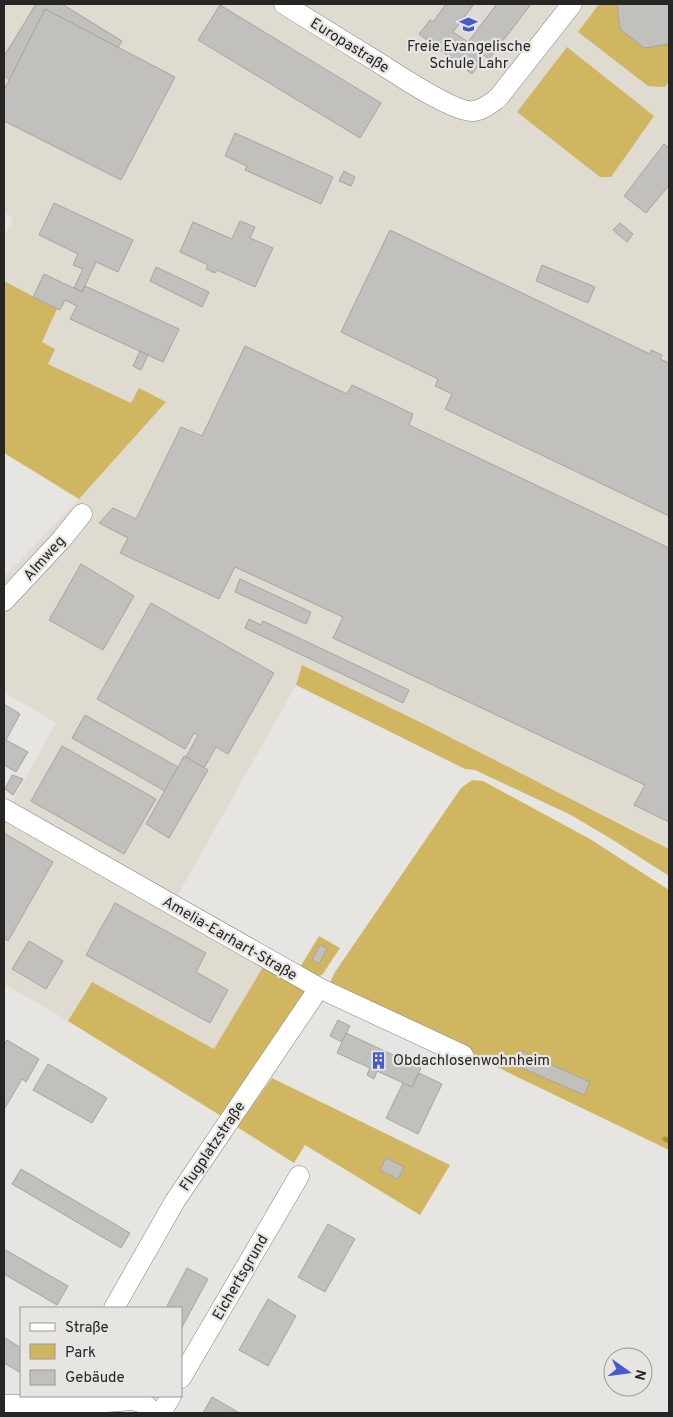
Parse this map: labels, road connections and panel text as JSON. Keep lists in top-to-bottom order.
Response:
{
  "streets": {
    "street": [
      "Europastraße",
      "Almweg",
      "Amelia-Earhart-Straße",
      "Flugplatzstraße",
      "Eichertsgrund"
    ]
  },
  "crossings": [
    ["Amelia-Earhart-Straße", "Flugplatzstraße"]
  ],
  "places": {
    "school or university": ["Freie Evangelische Schule Lahr"],
    "building": ["Obdachlosenwohnheim"]
  },
  "legend": ["Straße", "Park", "Gebäude"],
  "north": "right"
}
